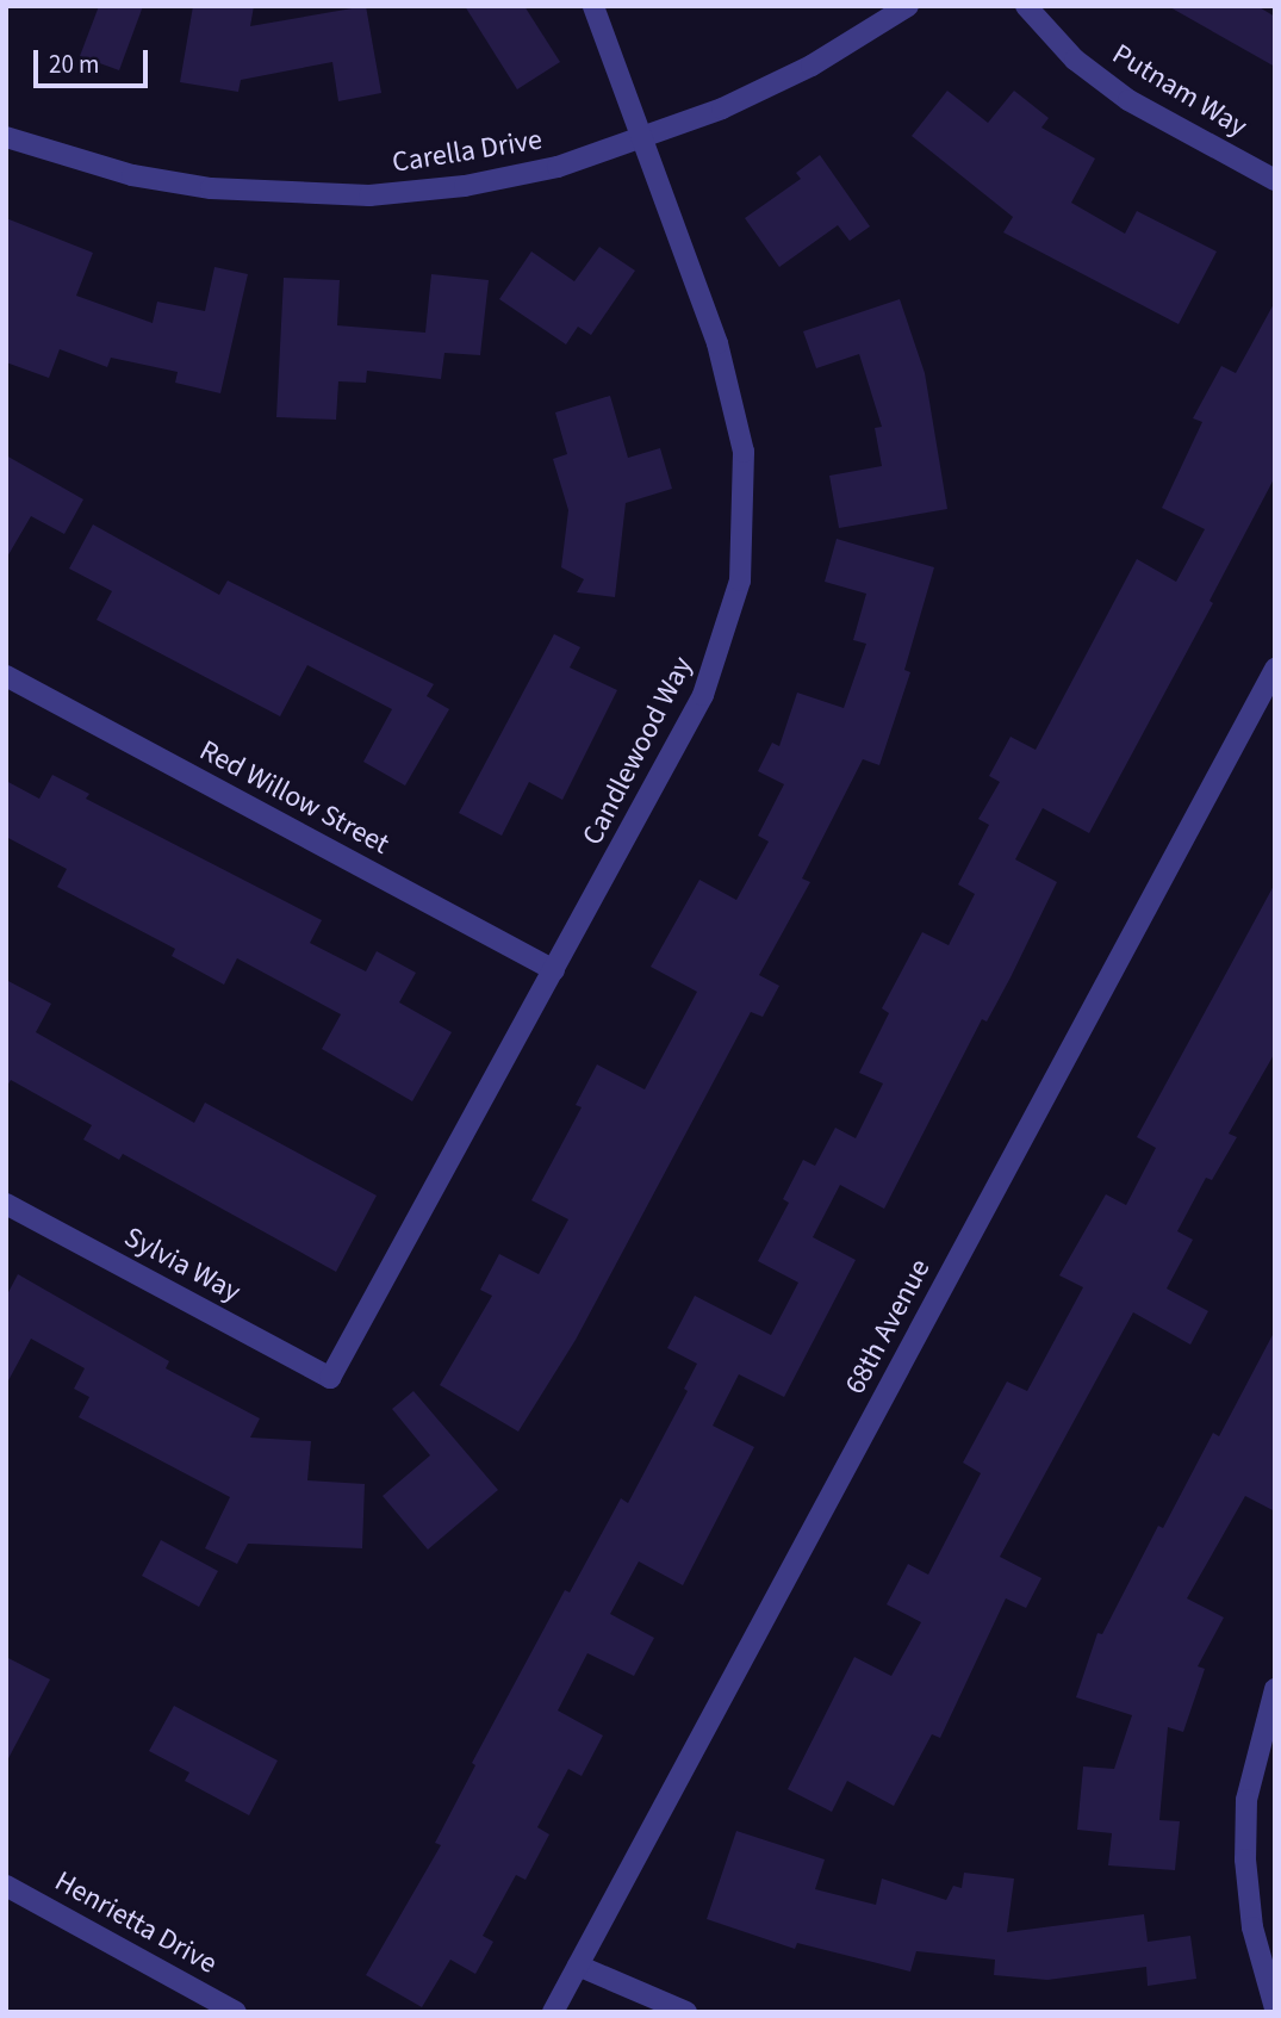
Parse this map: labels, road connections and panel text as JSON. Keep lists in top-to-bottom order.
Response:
{
  "streets": {
    "street": [
      "Putnam Way",
      "Carella Drive",
      "Candlewood Way",
      "Red Willow Street",
      "Sylvia Way",
      "68th Avenue",
      "Henrietta Drive"
    ]
  },
  "crossings": [
    ["Carella Drive", "Candlewood Way"],
    ["Candlewood Way", "Red Willow Street"],
    ["Candlewood Way", "Sylvia Way"]
  ],
  "scale_bar": "20 m"
}
